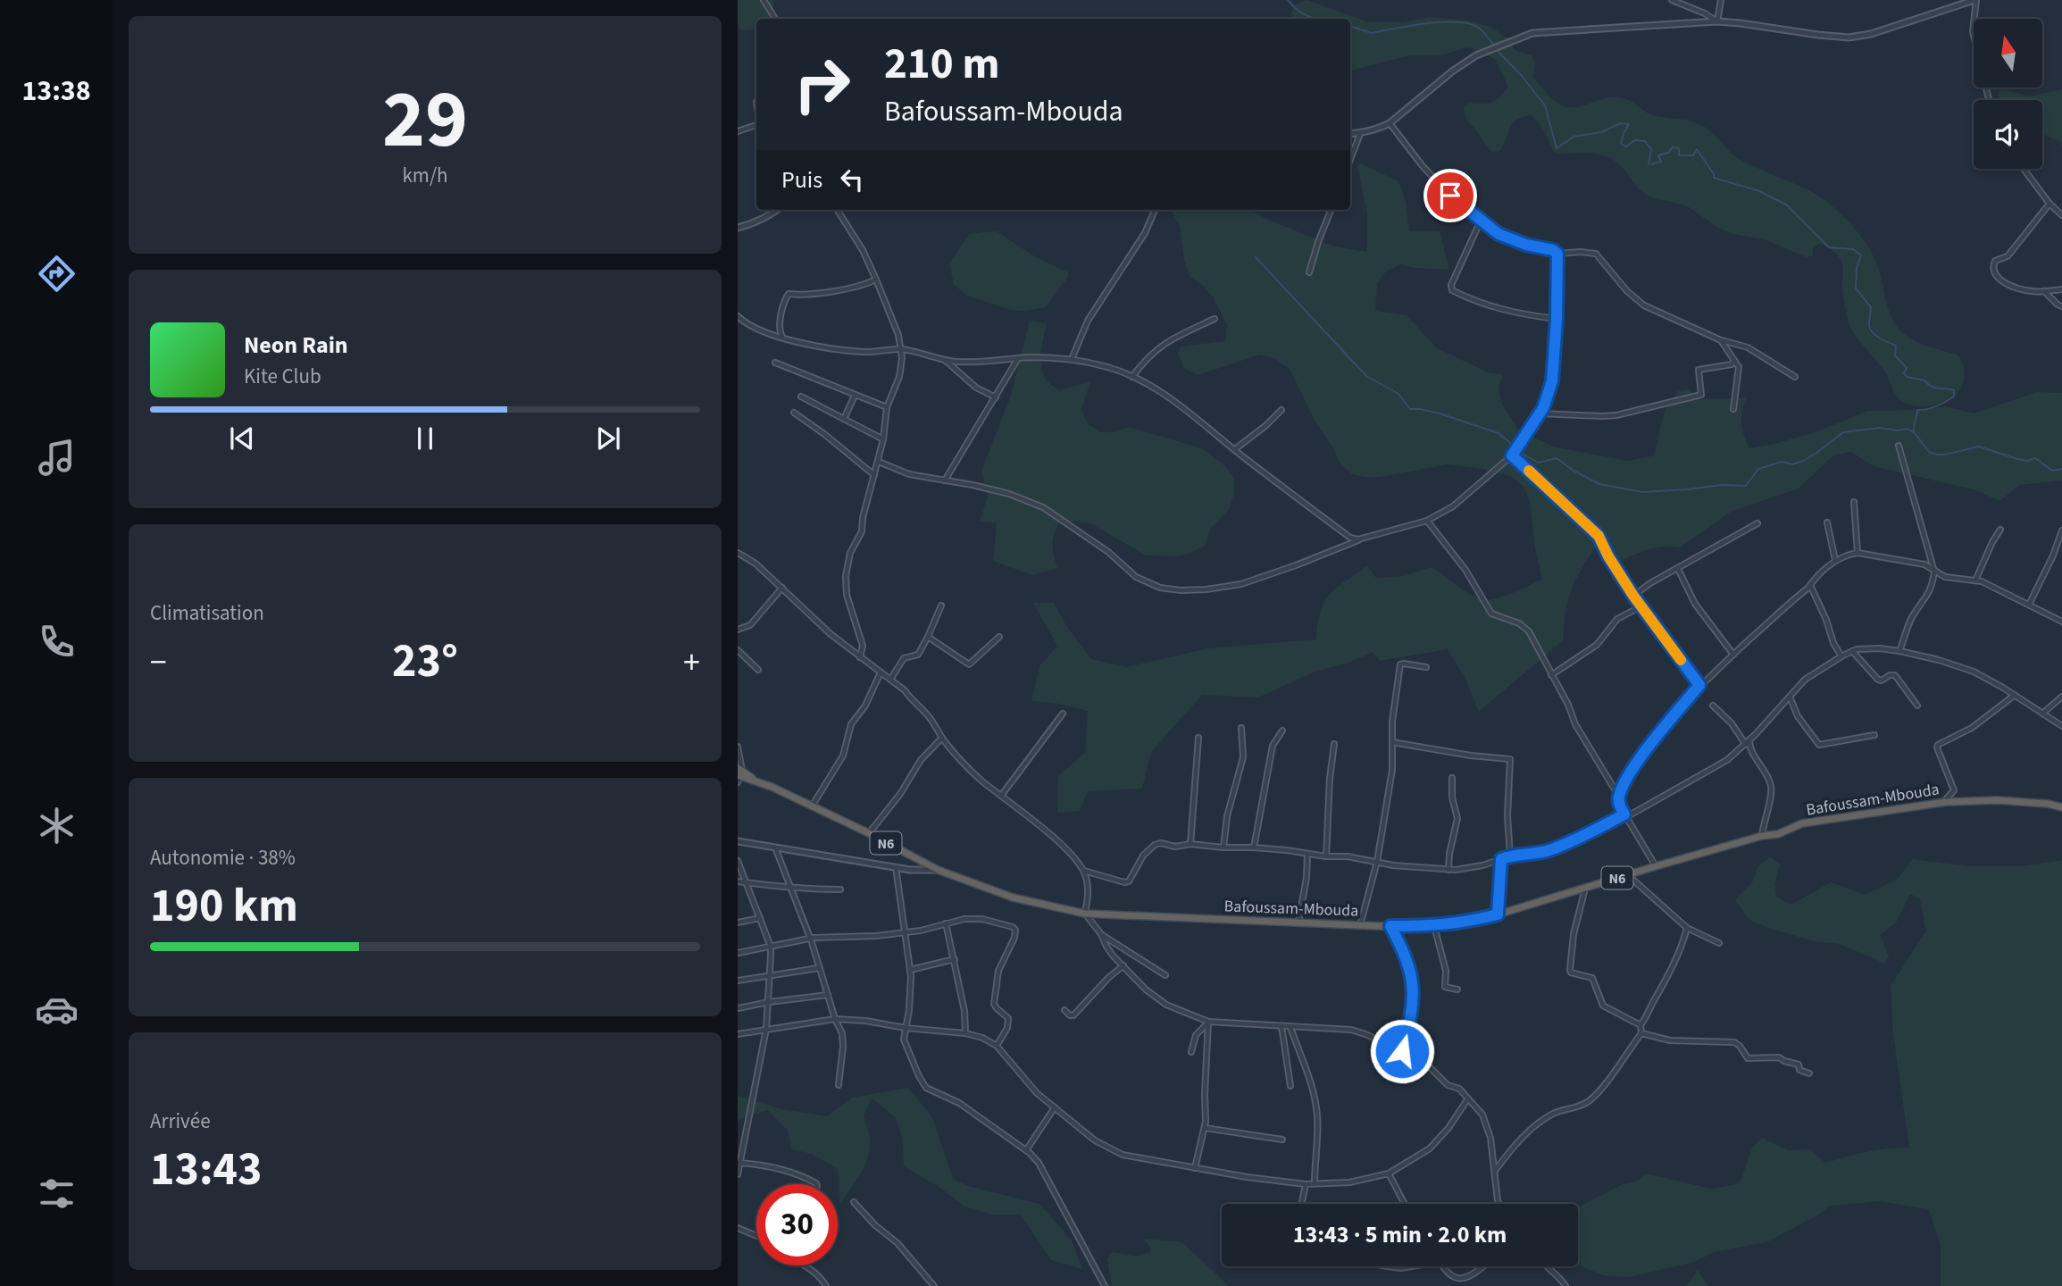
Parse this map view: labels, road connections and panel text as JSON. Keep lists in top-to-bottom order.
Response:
{
  "streets": {
    "highway": ["Bafoussam-Mbouda", "N6"]
  },
  "north": "top",
  "page": {
    "tabs": "13:38",
    "tile": [
      ["29", "km/h"],
      "Climatisation",
      ["Autonomie · 38%", "190 km"],
      ["Arrivée", "13:43"]
    ],
    "turn": ["210 m", "Bafoussam-Mbouda"],
    "then": "Puis",
    "song": ["Neon Rain", "Kite Club"],
    "heat": ["−", "23°", "+"],
    "limit": "30",
    "trip": "13:43 · 5 min · 2.0 km"
  }
}
